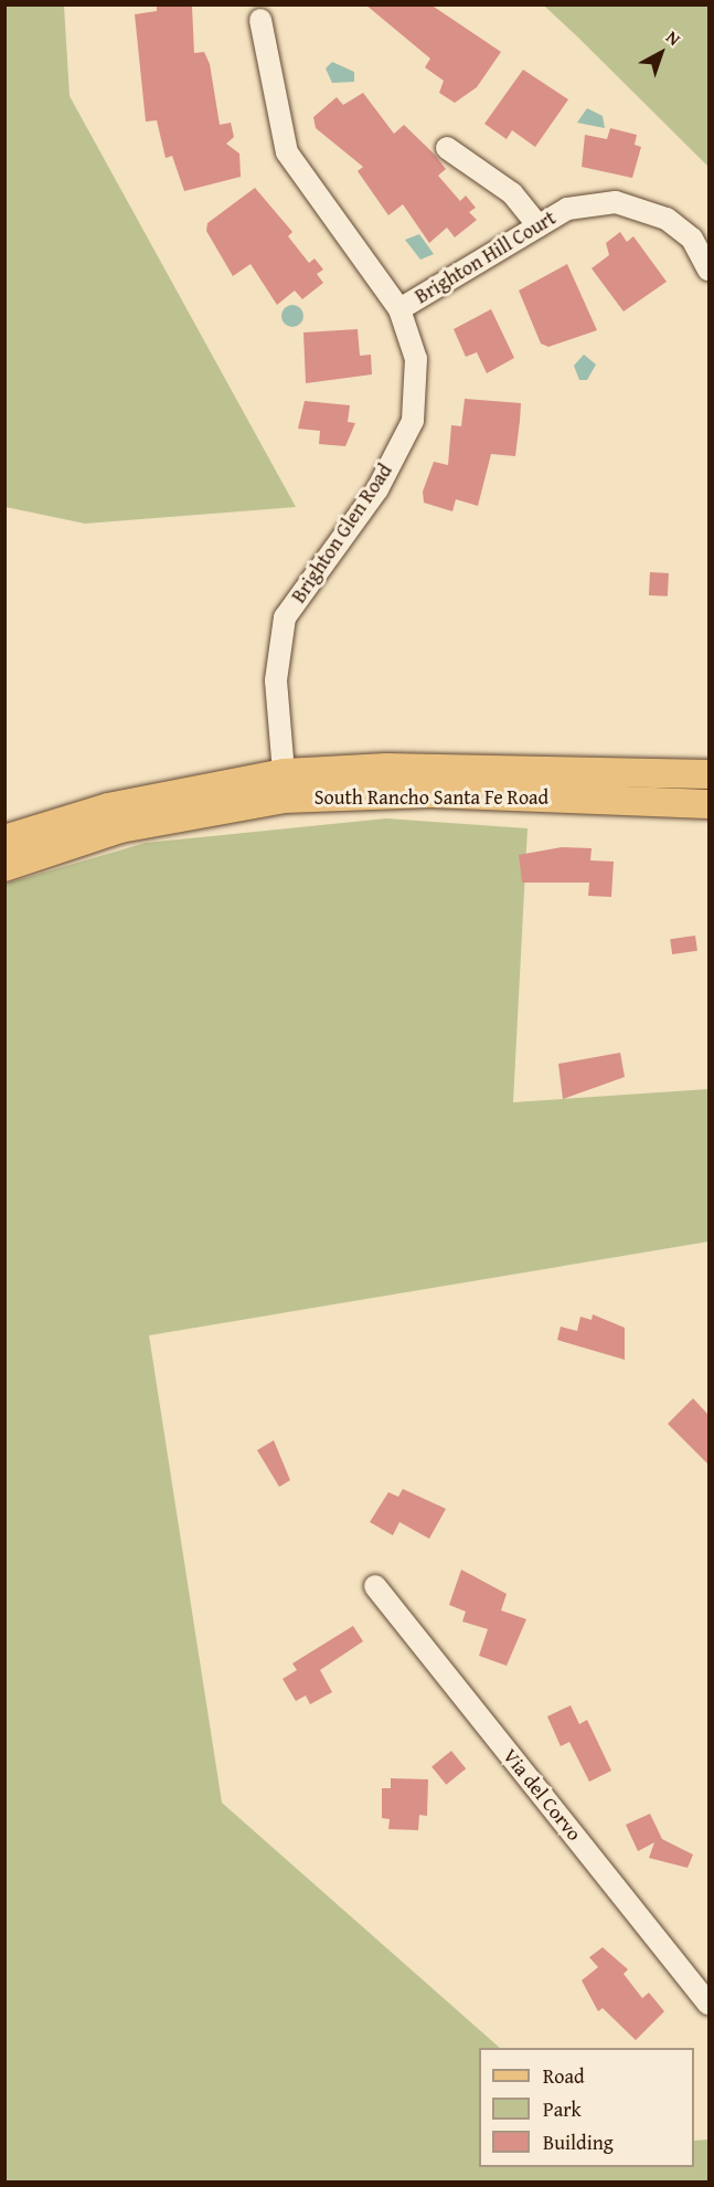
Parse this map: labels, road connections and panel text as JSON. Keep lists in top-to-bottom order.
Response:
{
  "streets": {
    "main road": ["South Rancho Santa Fe Road"],
    "street": ["Brighton Hill Court", "Brighton Glen Road", "Via del Corvo"]
  },
  "crossings": [
    ["Brighton Hill Court", "Brighton Glen Road"],
    ["Brighton Glen Road", "South Rancho Santa Fe Road"]
  ],
  "legend": ["Road", "Park", "Building"],
  "north": "top right"
}
